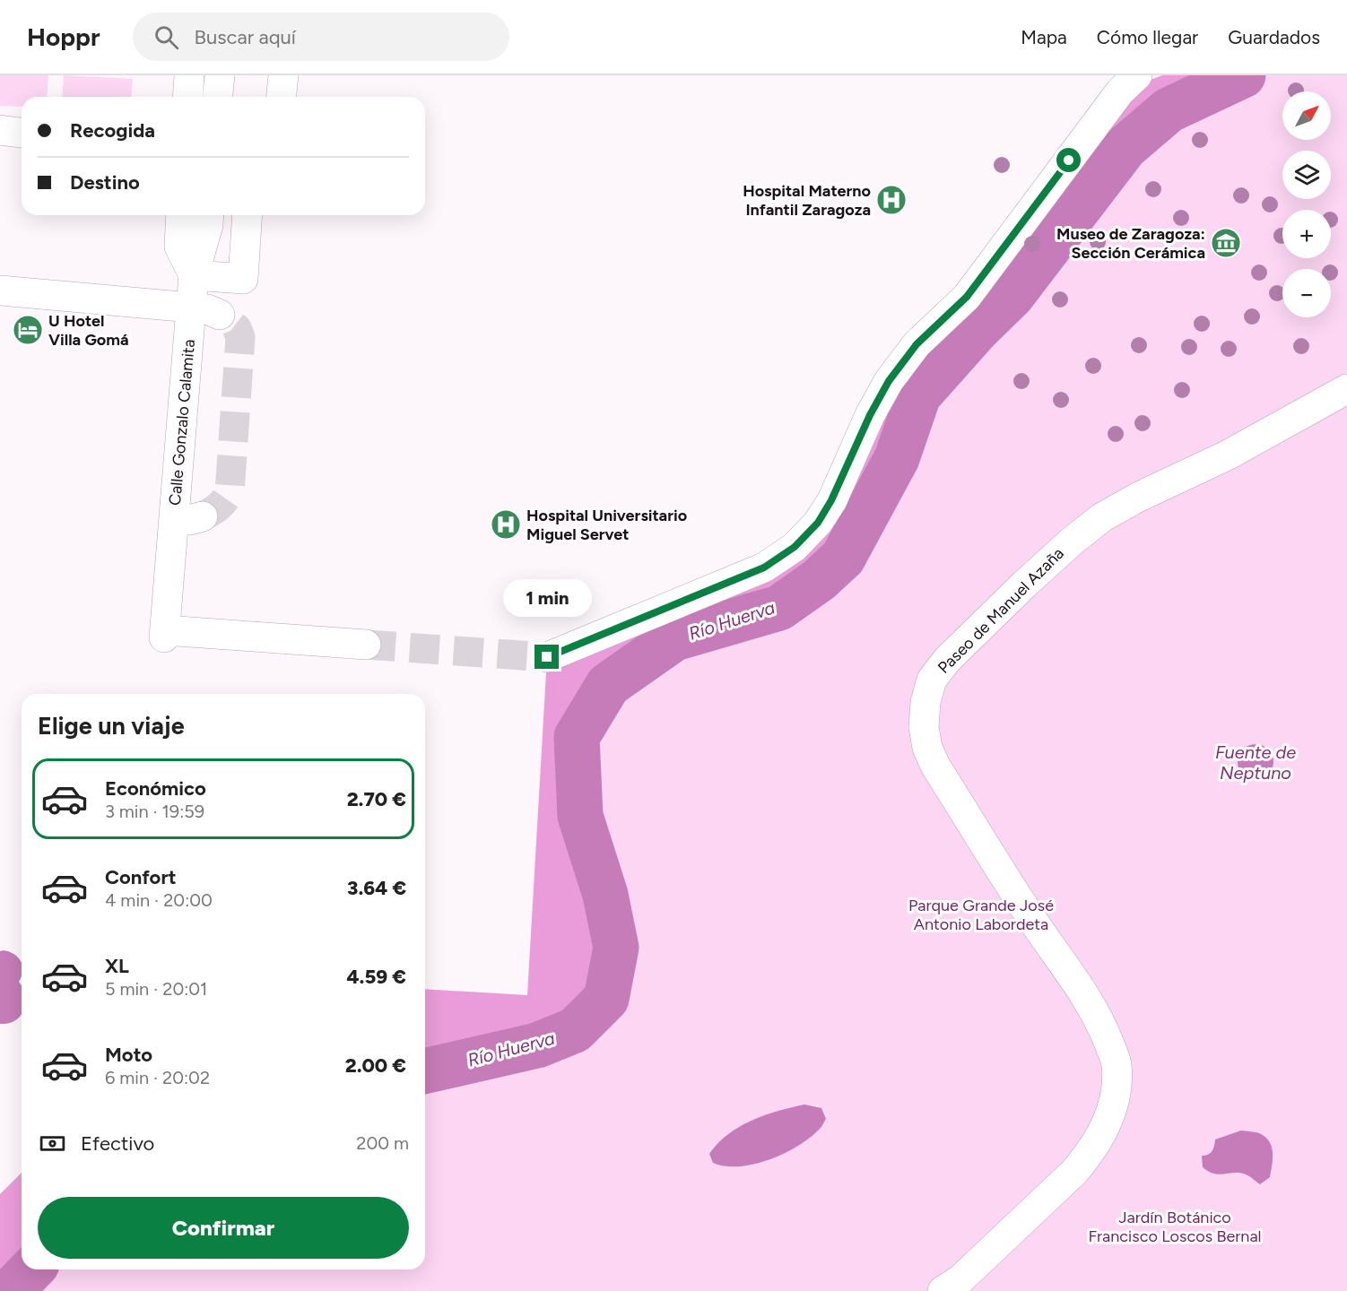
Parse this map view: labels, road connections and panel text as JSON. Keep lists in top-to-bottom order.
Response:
{
  "streets": {
    "street": ["Calle Gonzalo Calamita", "Paseo de Manuel Azaña"]
  },
  "water": ["Río Huerva", "Fuente de Neptuno"],
  "parks": ["Parque Grande José Antonio Labordeta", "Jardín Botánico Francisco Loscos Bernal"],
  "places": {
    "hospital": ["Hospital Materno Infantil Zaragoza", "Hospital Universitario Miguel Servet"],
    "museum": ["Museo de Zaragoza: Sección Cerámica"],
    "hotel": ["U Hotel Villa Gomá"]
  },
  "north": "top right",
  "page": {
    "header": "Hoppr",
    "search": "Buscar aquí",
    "nav": ["Mapa", "Cómo llegar", "Guardados"],
    "map_buttons": ["+", "−"],
    "banner": ["Recogida", "Destino"],
    "bubble": "1 min",
    "heading": "Elige un viaje",
    "list": [
      {
        "name": "Económico",
        "note": "3 min · 19:59",
        "value": "2.70 €"
      },
      {
        "name": "Confort",
        "note": "4 min · 20:00",
        "value": "3.64 €"
      },
      {
        "name": "XL",
        "note": "5 min · 20:01",
        "value": "4.59 €"
      },
      {
        "name": "Moto",
        "note": "6 min · 20:02",
        "value": "2.00 €"
      }
    ],
    "pay": ["Efectivo", "200 m"],
    "buttons": "Confirmar"
  }
}
